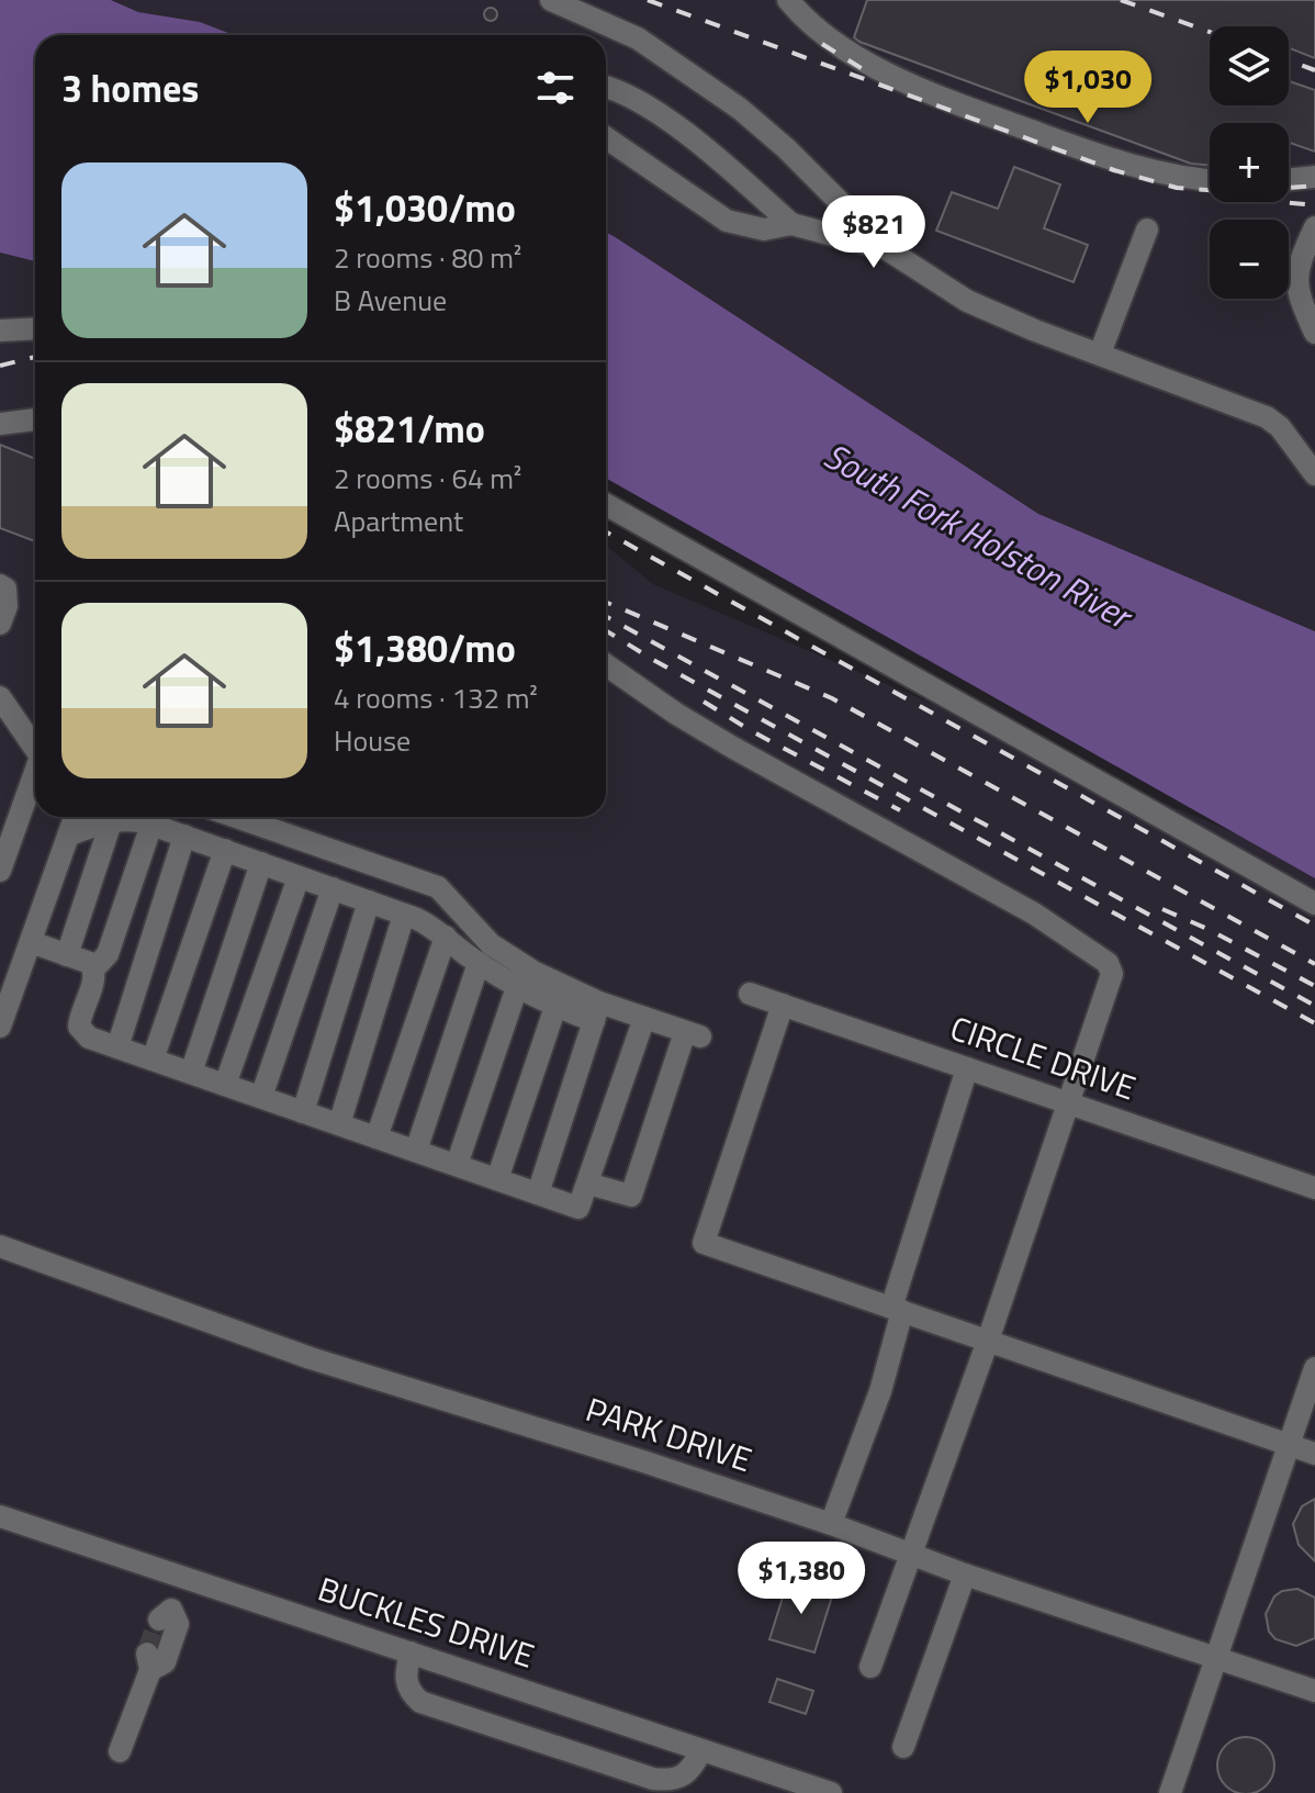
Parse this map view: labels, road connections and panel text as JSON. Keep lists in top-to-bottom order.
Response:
{
  "streets": {
    "street": ["CIRCLE DRIVE", "PARK DRIVE", "BUCKLES DRIVE"]
  },
  "water": ["South Fork Holston River"],
  "page": {
    "map_buttons": ["+", "−"],
    "heading": "3 homes",
    "price": ["$1,030", "$821", "$1,380"],
    "list": [
      {
        "name": "$1,030/mo",
        "note": "2 rooms · 80 m² · B Avenue"
      },
      {
        "name": "$821/mo",
        "note": "2 rooms · 64 m² · Apartment"
      },
      {
        "name": "$1,380/mo",
        "note": "4 rooms · 132 m² · House"
      }
    ]
  }
}
